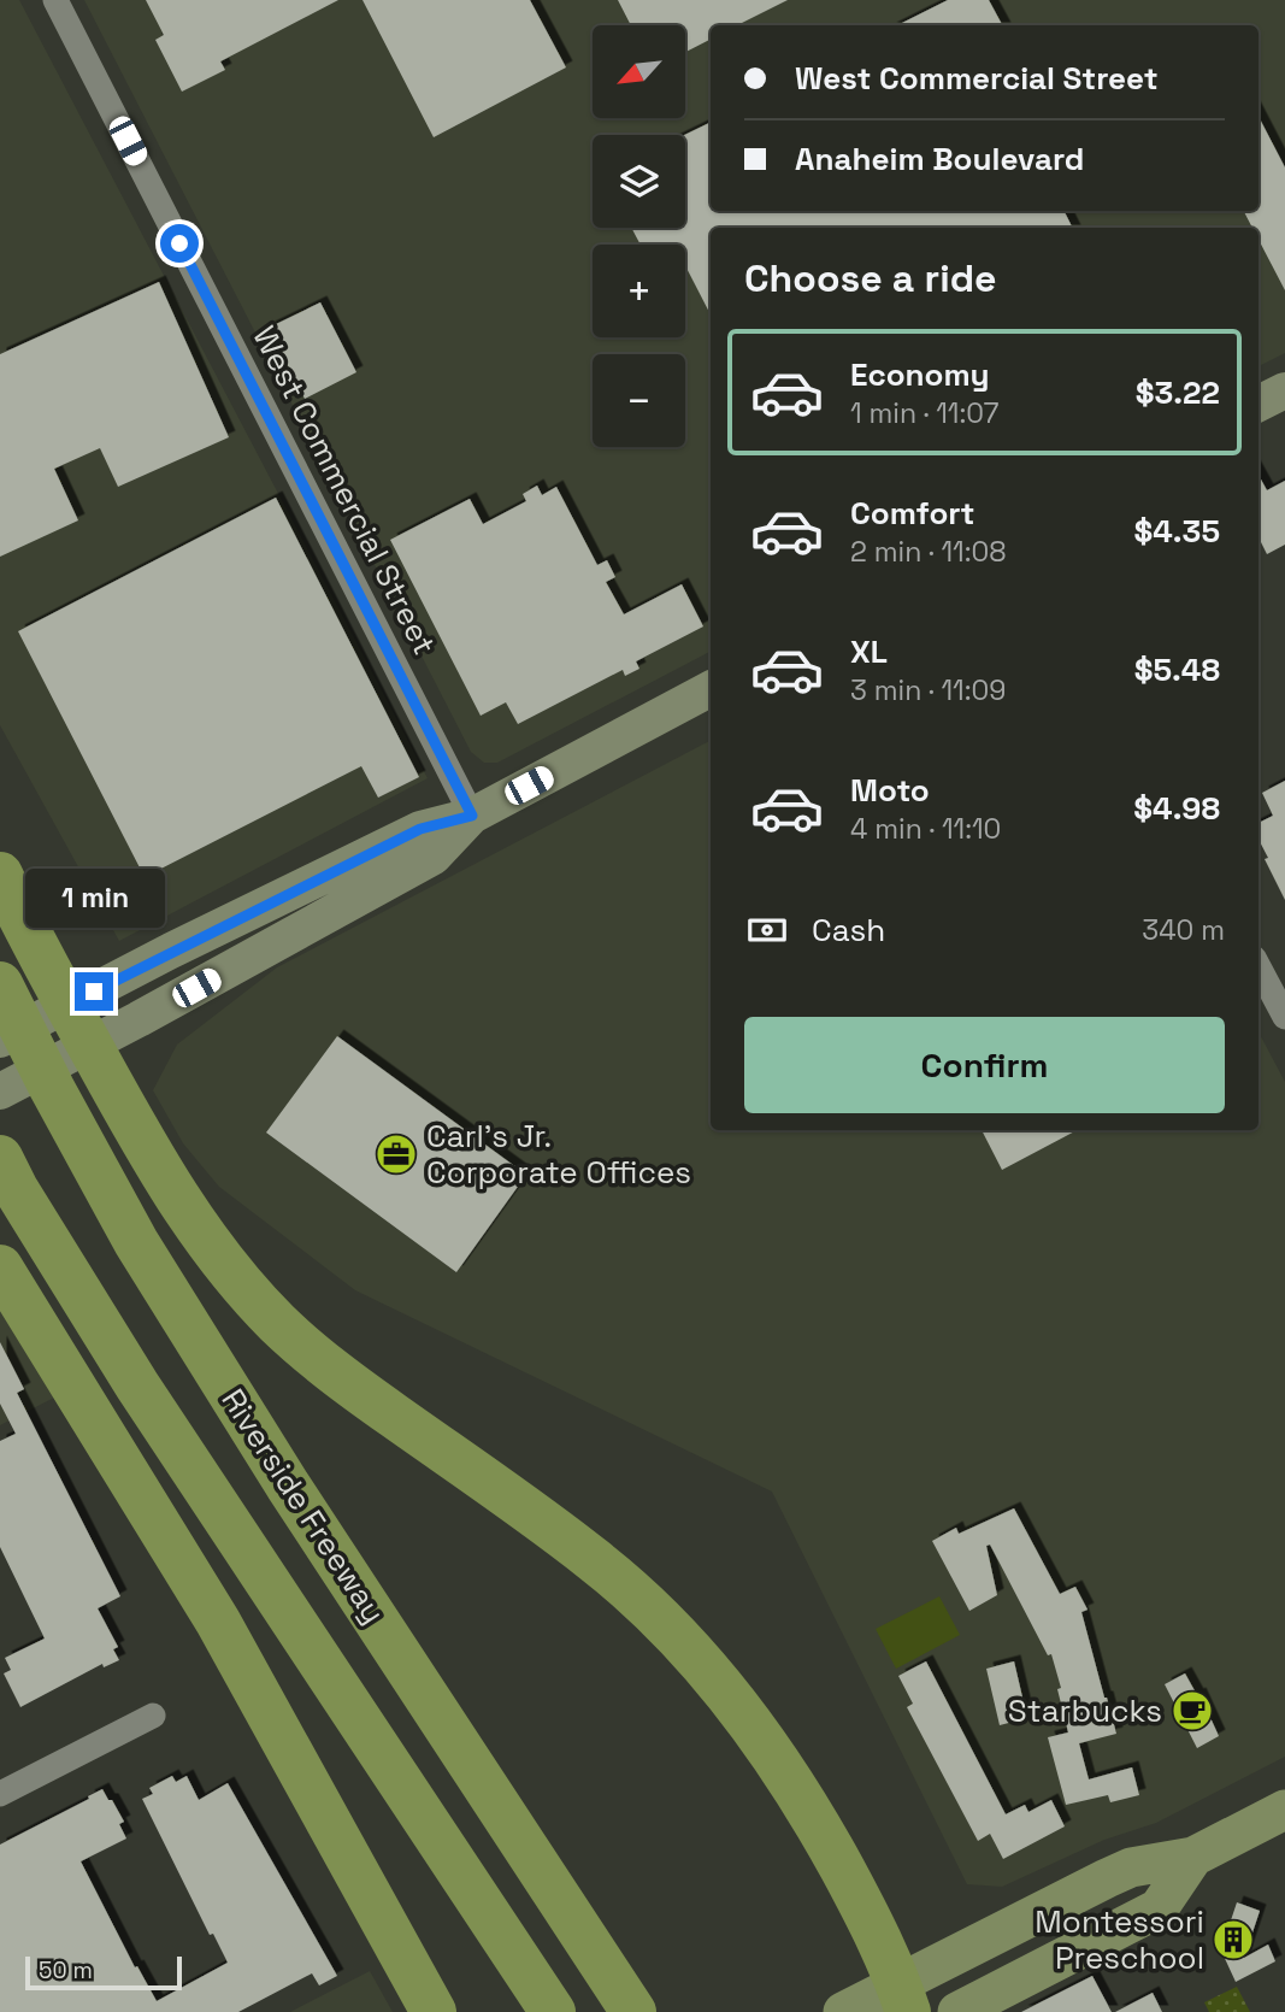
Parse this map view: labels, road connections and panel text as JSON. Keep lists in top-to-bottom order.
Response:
{
  "streets": {
    "highway": ["Riverside Freeway"],
    "street": ["West Commercial Street"]
  },
  "places": {
    "office": ["Carl's Jr. Corporate Offices"],
    "cafe": ["Starbucks"],
    "building": ["Montessori Preschool"]
  },
  "scale_bar": "50 m",
  "north": "bottom left",
  "page": {
    "map_buttons": ["+", "−"],
    "banner": ["West Commercial Street", "Anaheim Boulevard"],
    "heading": "Choose a ride",
    "list": [
      {
        "name": "Economy",
        "note": "1 min · 11:07",
        "value": "$3.22"
      },
      {
        "name": "Comfort",
        "note": "2 min · 11:08",
        "value": "$4.35"
      },
      {
        "name": "XL",
        "note": "3 min · 11:09",
        "value": "$5.48"
      },
      {
        "name": "Moto",
        "note": "4 min · 11:10",
        "value": "$4.98"
      }
    ],
    "bubble": "1 min",
    "pay": ["Cash", "340 m"],
    "buttons": "Confirm",
    "scale": "50 m"
  }
}
